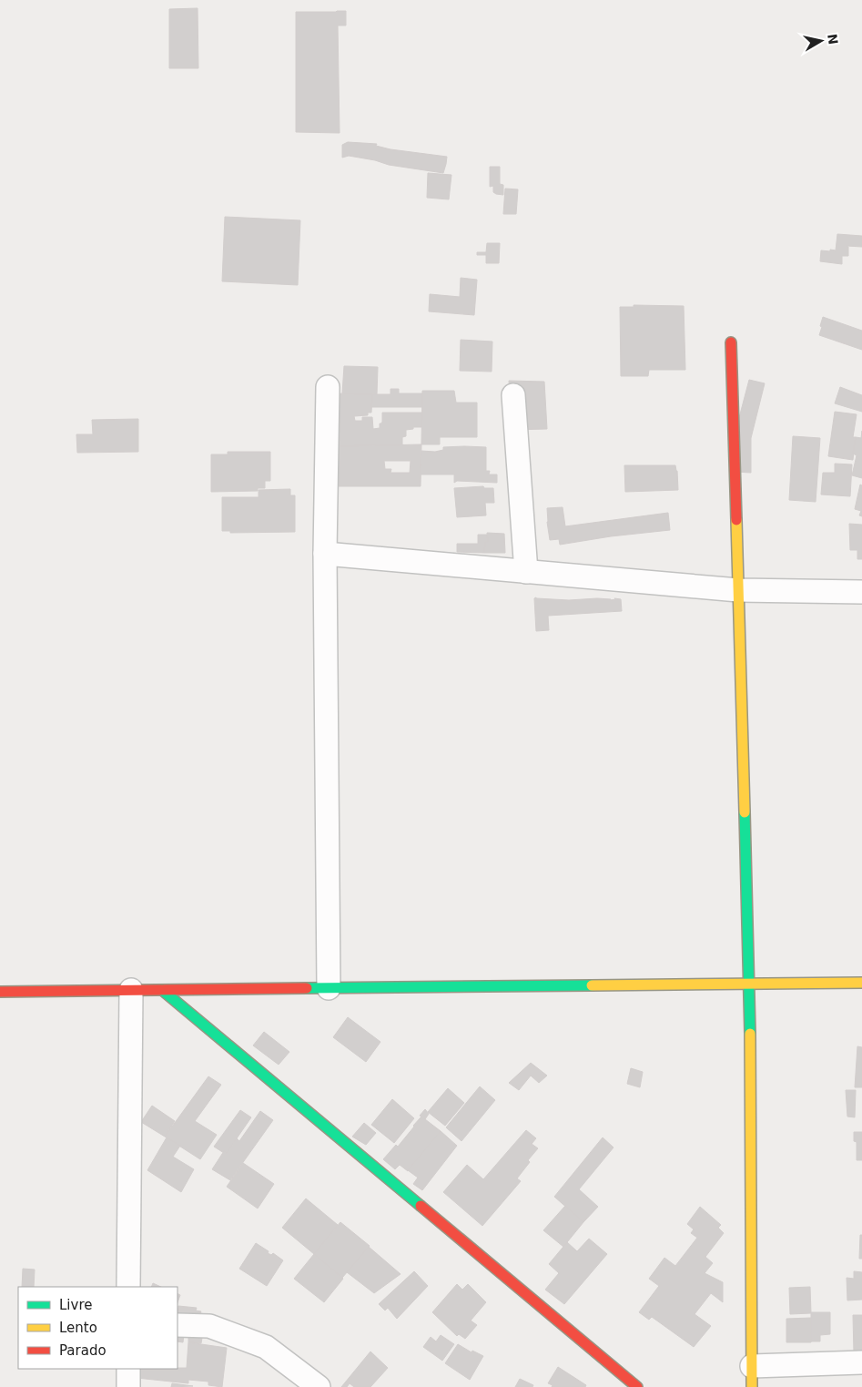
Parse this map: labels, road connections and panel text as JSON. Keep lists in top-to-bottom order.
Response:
{
  "legend": ["Livre", "Lento", "Parado"],
  "north": "right"
}
